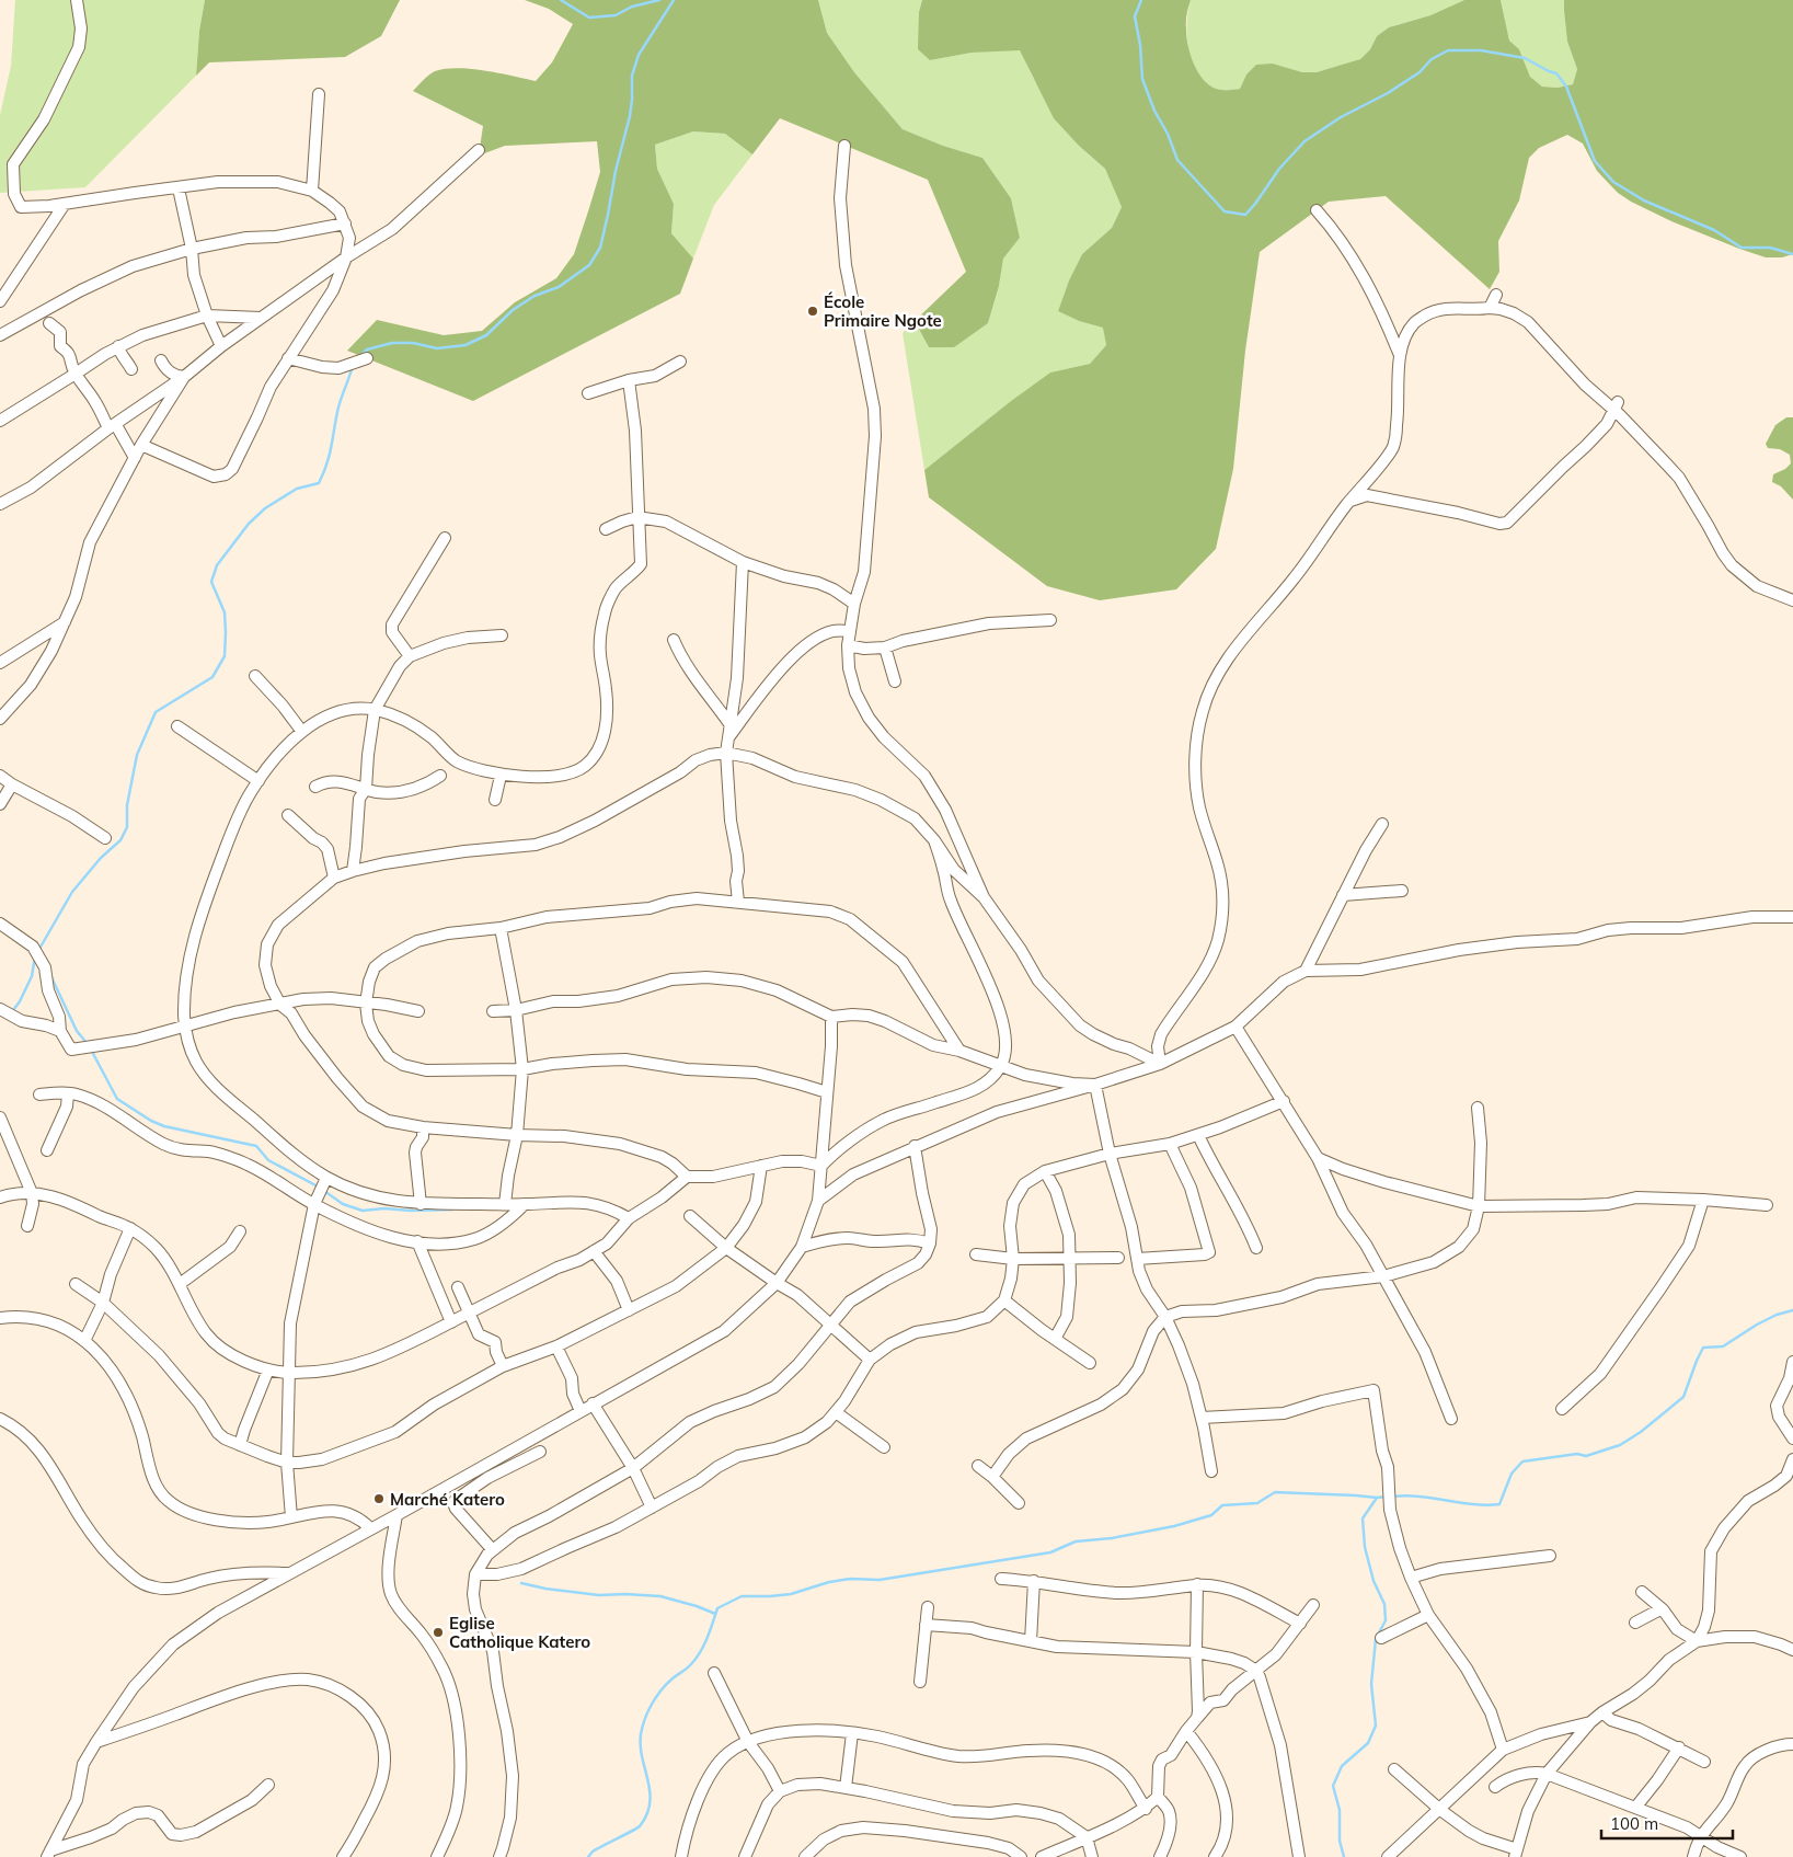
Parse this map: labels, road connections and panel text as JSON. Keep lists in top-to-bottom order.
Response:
{
  "places": ["École Primaire Ngote", "Marché Katero", "Eglise Catholique Katero"],
  "scale_bar": "100 m"
}
